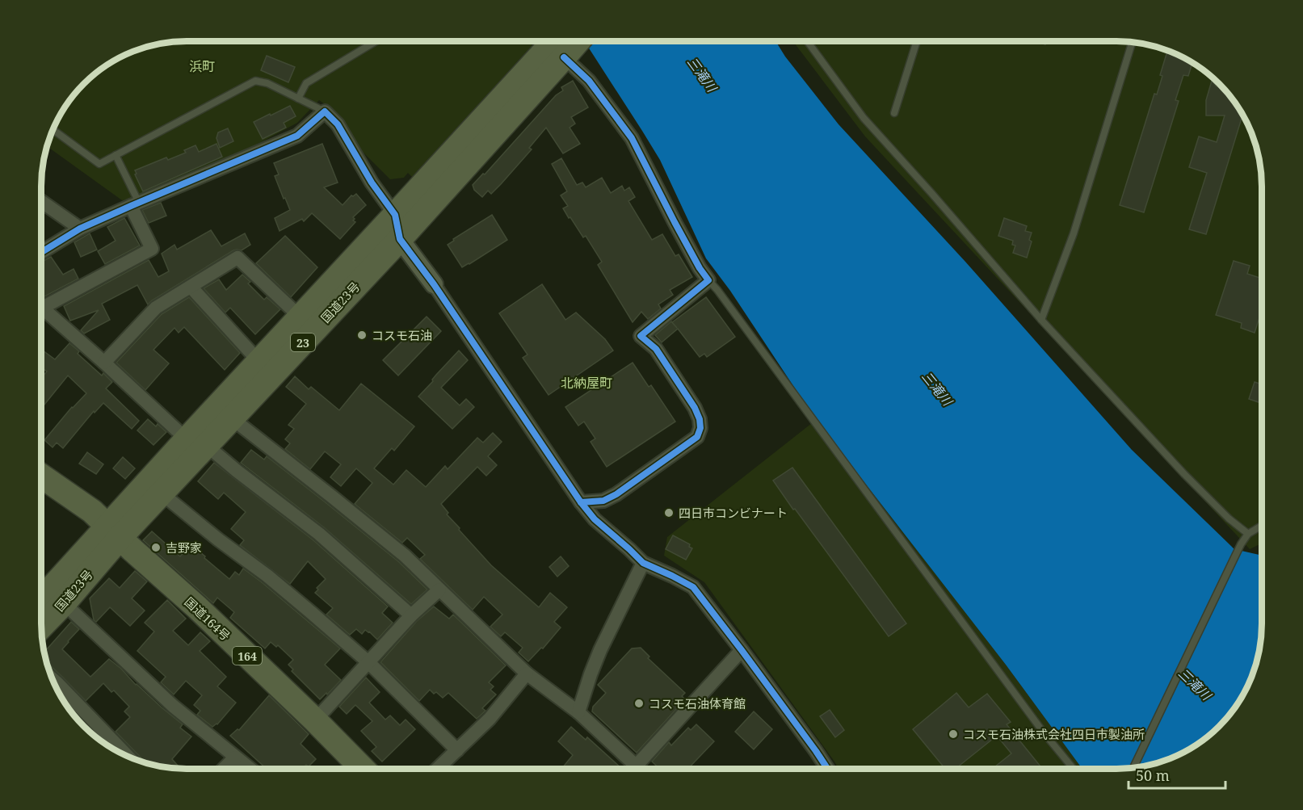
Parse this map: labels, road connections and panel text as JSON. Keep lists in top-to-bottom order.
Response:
{
  "streets": {
    "highway": [
      "国道23号",
      "23",
      "国道164号",
      "164"
    ]
  },
  "crossings": [
    ["国道23号", "国道164号"]
  ],
  "districts": ["浜町", "北納屋町"],
  "water": ["三滝川"],
  "places": [
    "コスモ石油",
    "四日市コンビナート",
    "吉野家",
    "コスモ石油体育館",
    "コスモ石油株式会社四日市製油所"
  ],
  "scale_bar": "50 m"
}
